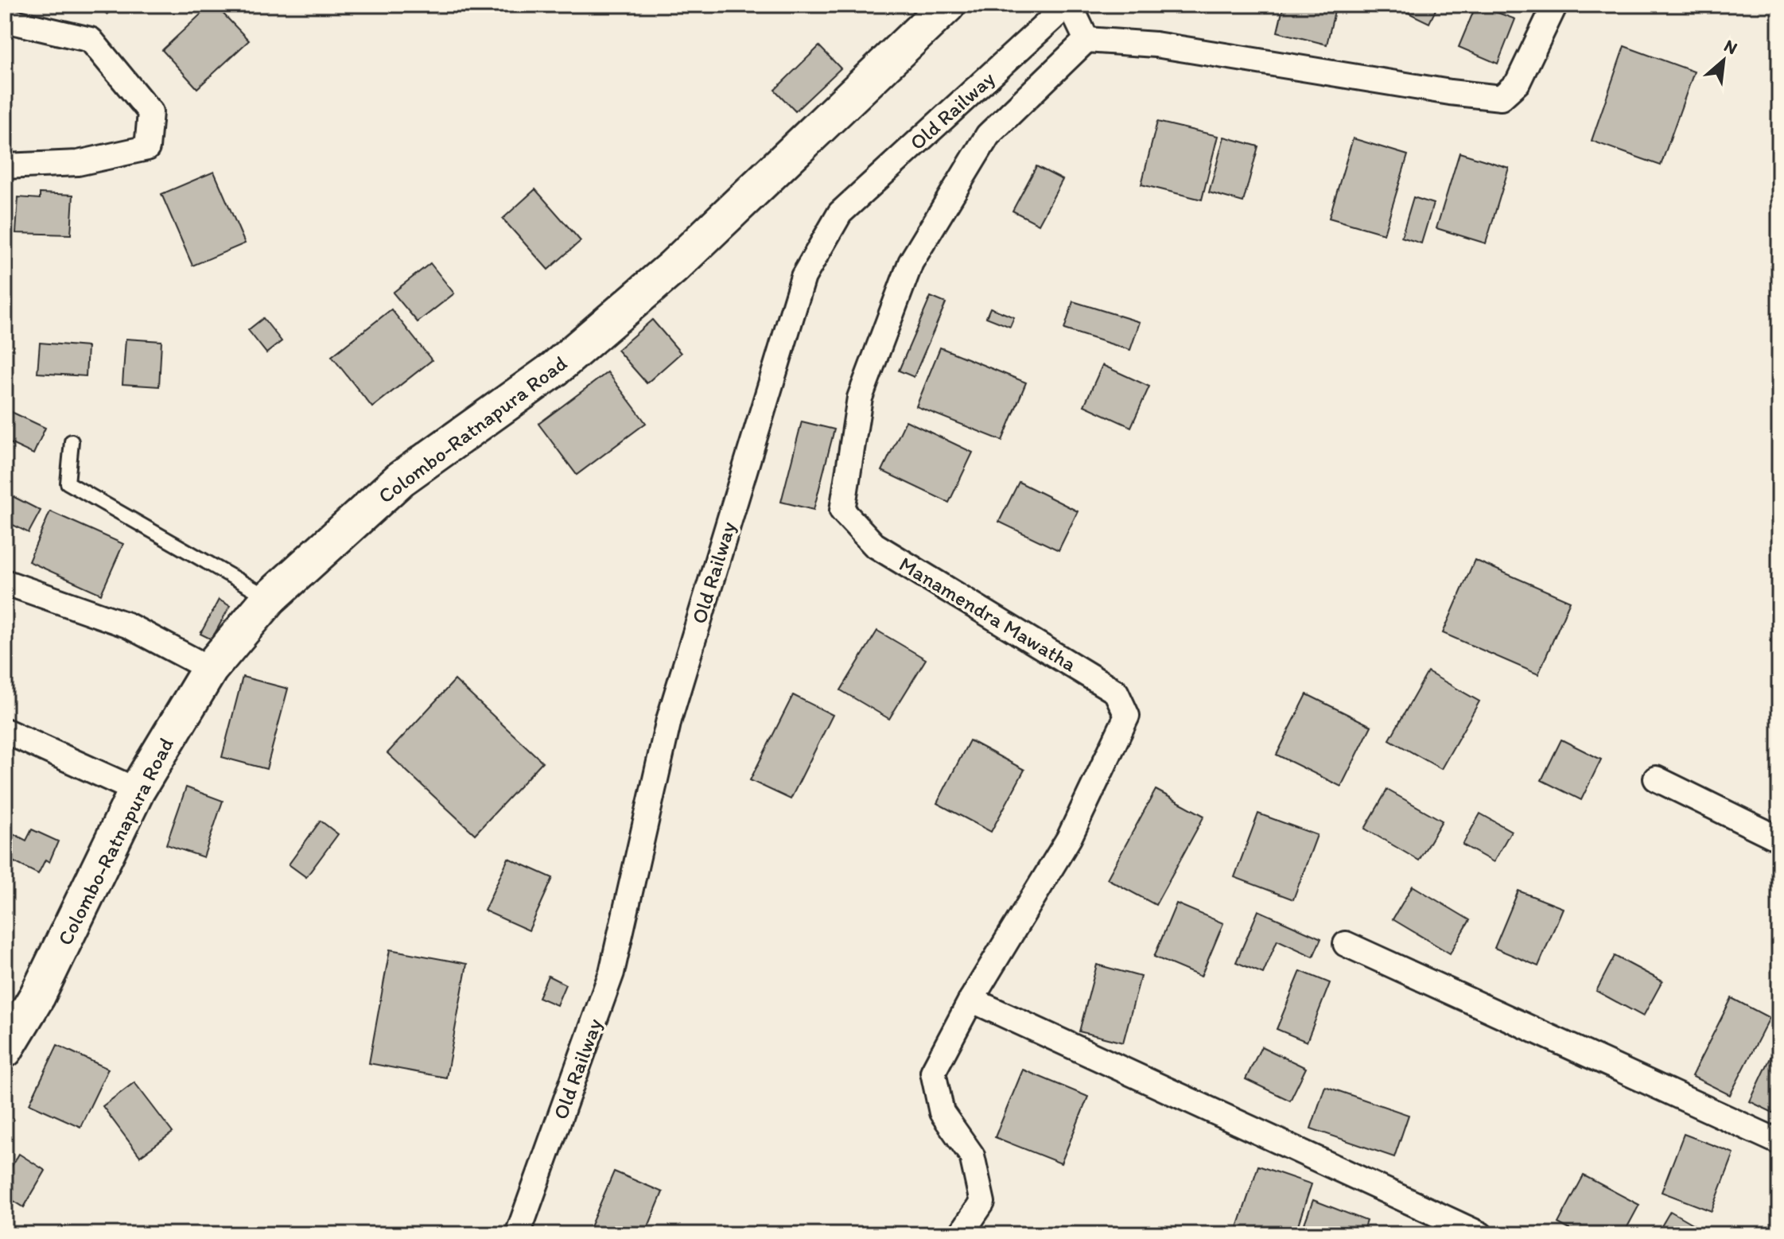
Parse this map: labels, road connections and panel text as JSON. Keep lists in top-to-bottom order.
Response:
{
  "streets": {
    "highway": ["Colombo-Ratnapura Road"],
    "street": ["Old Railway", "Manamendra Mawatha"]
  },
  "north": "top right"
}
